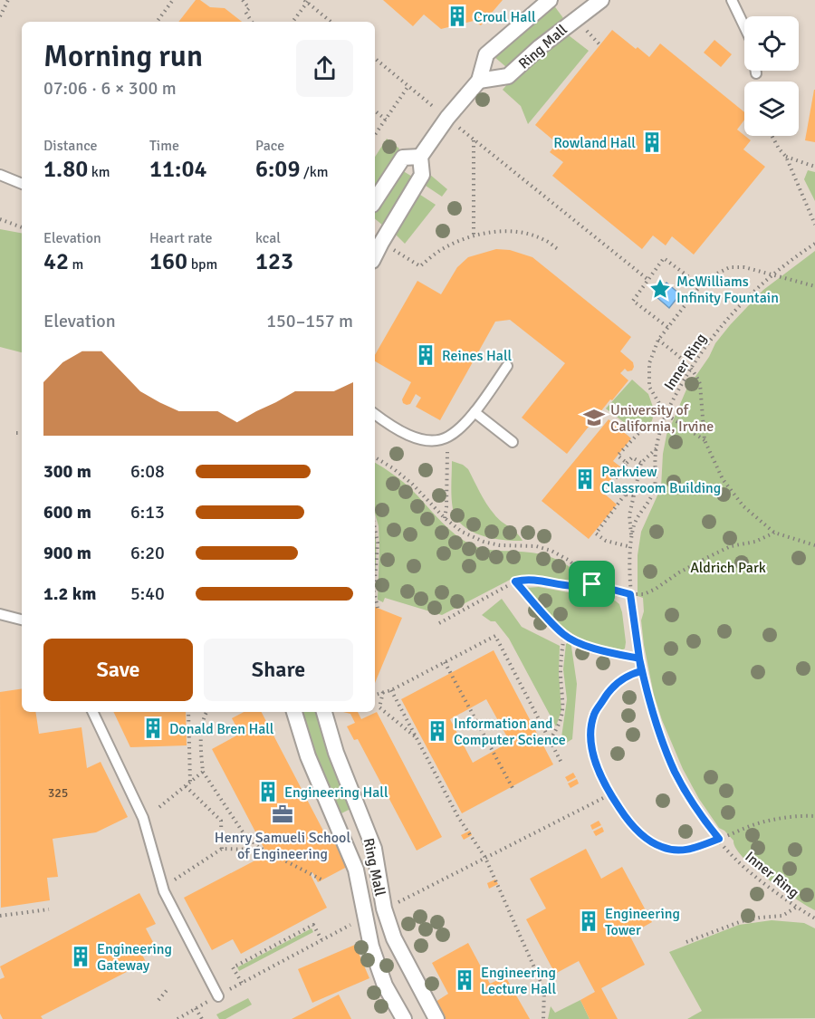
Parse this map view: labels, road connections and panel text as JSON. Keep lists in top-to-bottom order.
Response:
{
  "streets": {
    "street": ["Ring Mall"],
    "path": ["Inner Ring"]
  },
  "parks": ["Aldrich Park"],
  "places": {
    "building": [
      "Croul Hall",
      "Rowland Hall",
      "Reines Hall",
      "Parkview Classroom Building",
      "Donald Bren Hall",
      "Information and Computer Science",
      "Engineering Hall",
      "Engineering Tower",
      "Engineering Gateway",
      "Engineering Lecture Hall"
    ],
    "place": ["McWilliams Infinity Fountain"],
    "school or university": ["University of California, Irvine"],
    "office": ["Henry Samueli School of Engineering"]
  },
  "house_numbers": ["325"],
  "page": {
    "heading": ["Morning run", "07:06 · 6 × 300 m"],
    "stats": [
      ["Distance", "1.80 km"],
      ["Time", "11:04"],
      ["Pace", "6:09 /km"],
      ["Elevation", "42 m"],
      ["Heart rate", "160 bpm"],
      ["kcal", "123"]
    ],
    "chart": ["Elevation", "150–157 m"],
    "list": [
      {
        "name": "300 m",
        "note": "6:08"
      },
      {
        "name": "600 m",
        "note": "6:13"
      },
      {
        "name": "900 m",
        "note": "6:20"
      },
      {
        "name": "1.2 km",
        "note": "5:40"
      }
    ],
    "buttons": ["Save", "Share"]
  }
}
